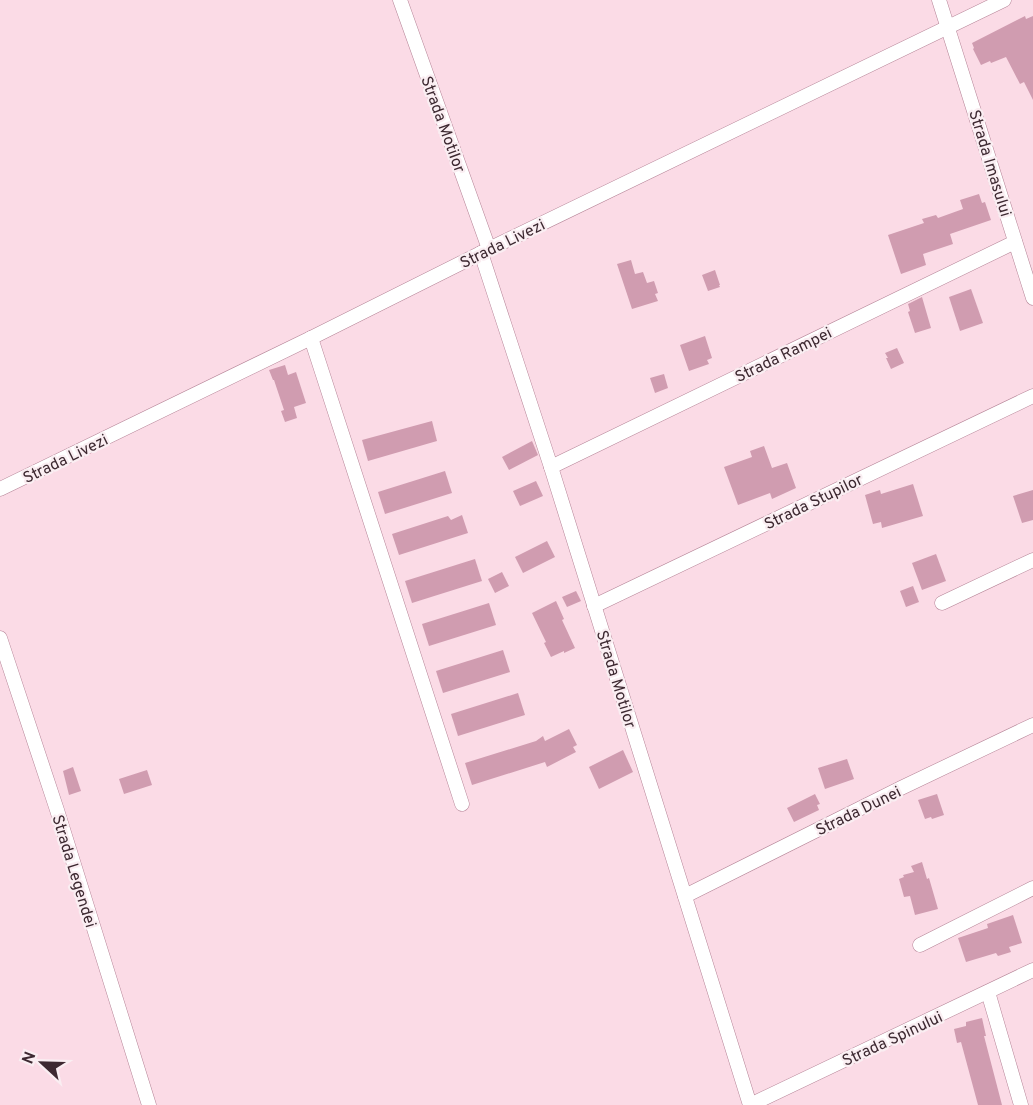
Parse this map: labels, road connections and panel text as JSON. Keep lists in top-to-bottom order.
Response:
{
  "streets": {
    "street": [
      "Strada Motilor",
      "Strada Imasului",
      "Strada Livezi",
      "Strada Rampei",
      "Strada Stupilor",
      "Strada Dunei",
      "Strada Legendei",
      "Strada Spinului"
    ]
  },
  "crossings": [
    ["Strada Motilor", "Strada Livezi"],
    ["Strada Motilor", "Strada Rampei"],
    ["Strada Motilor", "Strada Stupilor"],
    ["Strada Motilor", "Strada Dunei"],
    ["Strada Motilor", "Strada Spinului"],
    ["Strada Imasului", "Strada Livezi"],
    ["Strada Imasului", "Strada Rampei"]
  ],
  "north": "left"
}
